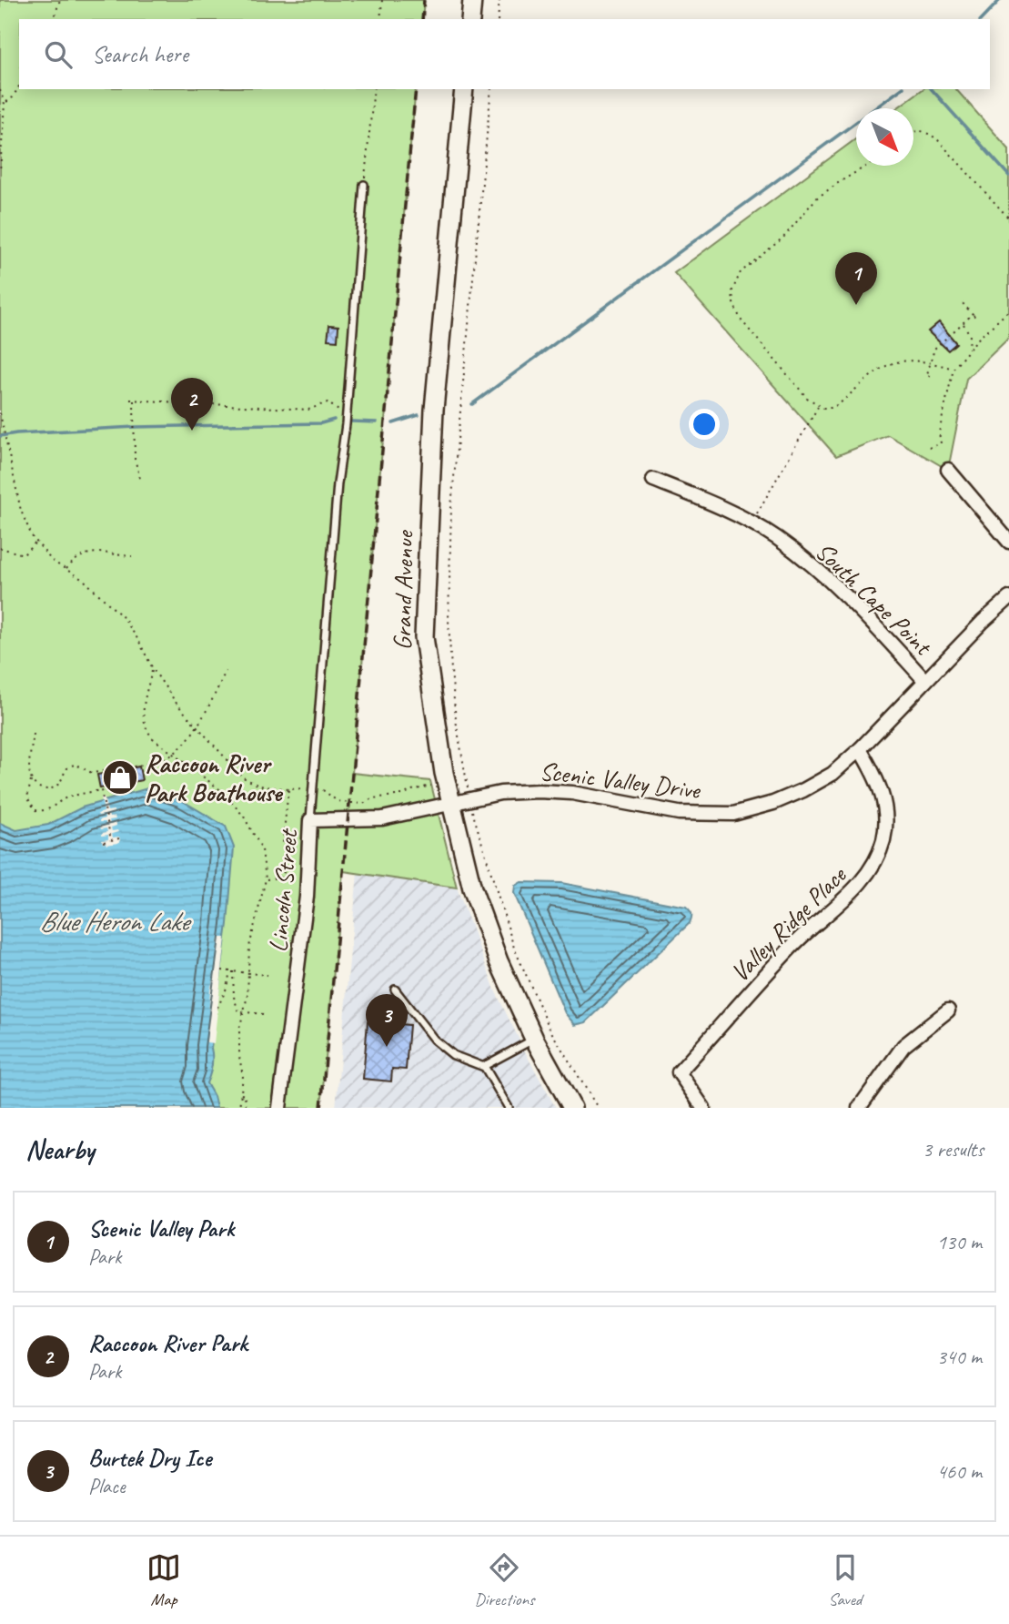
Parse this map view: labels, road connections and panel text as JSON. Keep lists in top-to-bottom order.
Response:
{
  "streets": {
    "main road": ["Grand Avenue"],
    "street": [
      "South Cape Point",
      "Scenic Valley Drive",
      "Lincoln Street",
      "Valley Ridge Place"
    ]
  },
  "crossings": [
    ["Grand Avenue", "Scenic Valley Drive"],
    ["Grand Avenue", "Lincoln Street"],
    ["South Cape Point", "Scenic Valley Drive"],
    ["Scenic Valley Drive", "Lincoln Street"],
    ["Scenic Valley Drive", "Valley Ridge Place"]
  ],
  "water": ["Blue Heron Lake"],
  "places": {
    "shop": ["Raccoon River Park Boathouse"]
  },
  "north": "bottom right",
  "page": {
    "search": "Search here",
    "pins": ["1", "2", "3"],
    "heading": ["Nearby", "3 results"],
    "list": [
      {
        "mark": "1",
        "name": "Scenic Valley Park",
        "note": "Park",
        "value": "130 m"
      },
      {
        "mark": "2",
        "name": "Raccoon River Park",
        "note": "Park",
        "value": "340 m"
      },
      {
        "mark": "3",
        "name": "Burtek Dry Ice",
        "note": "Place",
        "value": "460 m"
      }
    ],
    "nav": ["Map", "Directions", "Saved"]
  }
}
